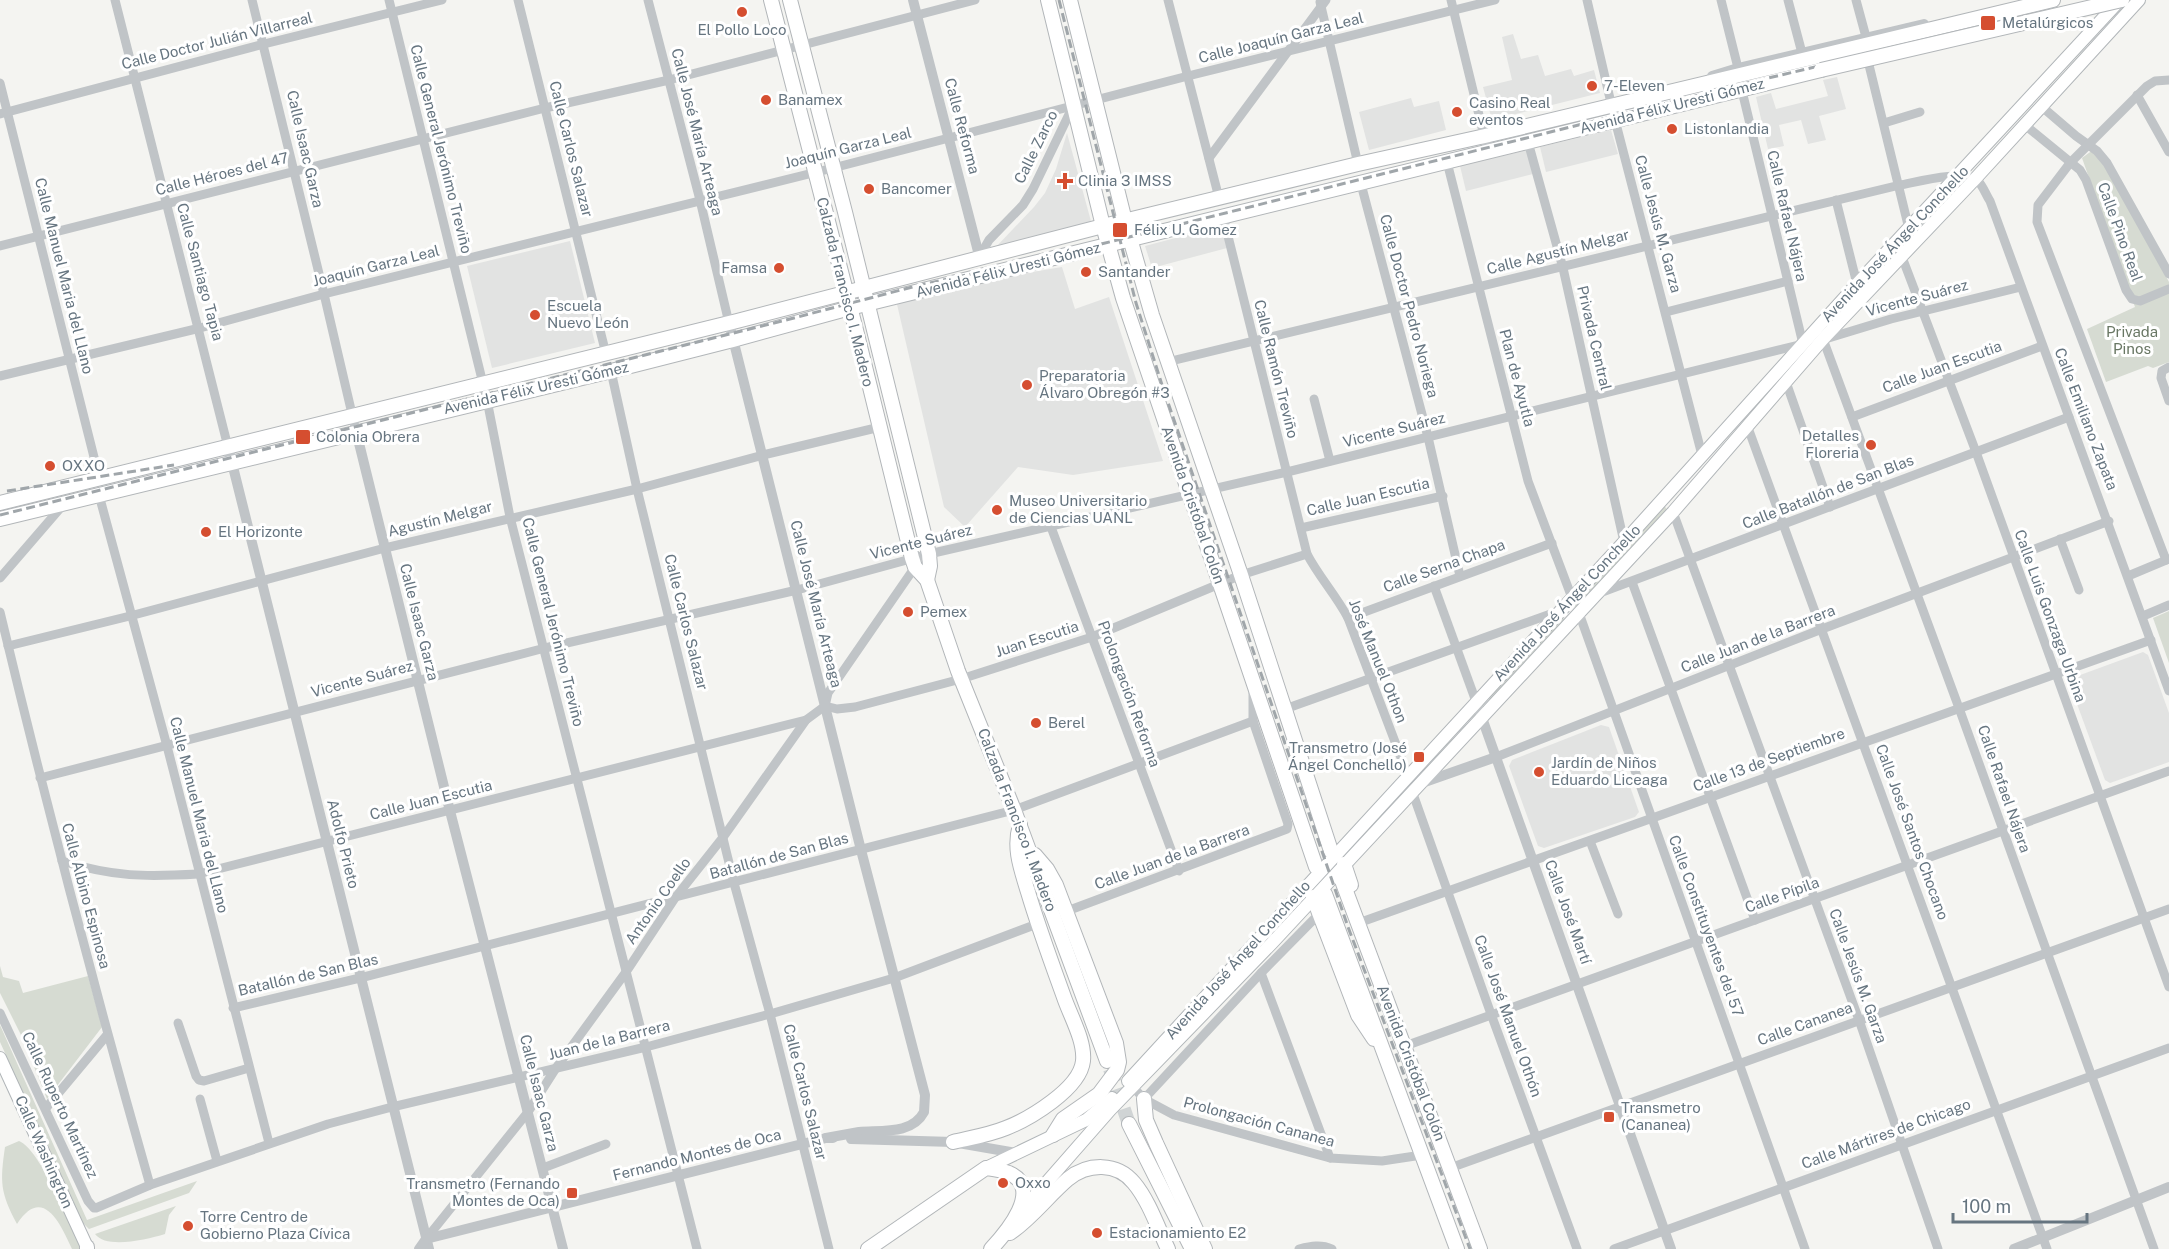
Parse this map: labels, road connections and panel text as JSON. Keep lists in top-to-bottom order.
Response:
{
  "streets": {
    "main road": [
      "Avenida Félix Uresti Gómez",
      "Avenida José Ángel Conchello",
      "Calzada Francisco I. Madero",
      "Avenida Cristóbal Colón",
      "Calle Washington"
    ],
    "street": [
      "Calle Joaquín Garza Leal",
      "Calle Doctor Julián Villarreal",
      "Calle Reforma",
      "Calle José María Arteaga",
      "Calle Zarco",
      "Joaquín Garza Leal",
      "Calle Isaac Garza",
      "Calle General Jerónimo Treviño",
      "Calle Carlos Salazar",
      "Calle Héroes del 47",
      "Calle Rafael Nájera",
      "Calle Jesús M. Garza",
      "Calle Pino Real",
      "Calle Agustín Melgar",
      "Calle Santiago Tapia",
      "Calle Manuel Maria del Llano",
      "Vicente Suárez",
      "Calle Doctor Pedro Noriega",
      "Privada Central",
      "Calle Juan Escutia",
      "Calle Ramón Treviño",
      "Plan de Ayutla",
      "Calle Emiliano Zapata",
      "Calle Batallón de San Blas",
      "Agustín Melgar",
      "Calle Serna Chapa",
      "Calle Luis Gonzaga Urbina",
      "Juan Escutia",
      "Calle Juan de la Barrera",
      "José Manuel Othon",
      "Prolongación Reforma",
      "Calle 13 de Septiembre",
      "Calle José Santos Chocano",
      "Adolfo Prieto",
      "Batallón de San Blas",
      "Calle Pípila",
      "Calle Albino Espinosa",
      "Antonio Coello",
      "Calle José Martí",
      "Calle Constituyentes del 57",
      "Calle José Manuel Othón",
      "Calle Cananea",
      "Juan de la Barrera",
      "Calle Ruperto Martínez",
      "Prolongación Cananea",
      "Calle Mártires de Chicago",
      "Fernando Montes de Oca"
    ]
  },
  "crossings": [
    ["Calle Joaquín Garza Leal", "Calle Zarco"],
    ["Calle Joaquín Garza Leal", "Joaquín Garza Leal"],
    ["Calle Joaquín Garza Leal", "Avenida Cristóbal Colón"],
    ["Calle Doctor Julián Villarreal", "Calle Isaac Garza"],
    ["Calle Doctor Julián Villarreal", "Calle General Jerónimo Treviño"],
    ["Calle Doctor Julián Villarreal", "Calle Santiago Tapia"],
    ["Calle Doctor Julián Villarreal", "Calle Manuel Maria del Llano"],
    ["Avenida Félix Uresti Gómez", "Calle Reforma"],
    ["Avenida Félix Uresti Gómez", "Calle José María Arteaga"],
    ["Avenida Félix Uresti Gómez", "Calle Zarco"],
    ["Avenida Félix Uresti Gómez", "Calle Isaac Garza"],
    ["Avenida Félix Uresti Gómez", "Calle General Jerónimo Treviño"],
    ["Avenida Félix Uresti Gómez", "Calle Carlos Salazar"],
    ["Avenida Félix Uresti Gómez", "Calle Jesús M. Garza"],
    ["Avenida Félix Uresti Gómez", "Avenida José Ángel Conchello"],
    ["Avenida Félix Uresti Gómez", "Calle Santiago Tapia"],
    ["Avenida Félix Uresti Gómez", "Calle Manuel Maria del Llano"],
    ["Avenida Félix Uresti Gómez", "Calzada Francisco I. Madero"],
    ["Avenida Félix Uresti Gómez", "Calle Doctor Pedro Noriega"],
    ["Avenida Félix Uresti Gómez", "Privada Central"],
    ["Avenida Félix Uresti Gómez", "Calle Ramón Treviño"],
    ["Avenida Félix Uresti Gómez", "Plan de Ayutla"],
    ["Avenida Félix Uresti Gómez", "Avenida Cristóbal Colón"],
    ["Avenida Félix Uresti Gómez", "Adolfo Prieto"],
    ["Calle Reforma", "Calle Zarco"],
    ["Calle Reforma", "Joaquín Garza Leal"],
    ["Calle Reforma", "Calle Héroes del 47"],
    ["Calle José María Arteaga", "Joaquín Garza Leal"],
    ["Calle José María Arteaga", "Calle Héroes del 47"],
    ["Calle José María Arteaga", "Vicente Suárez"],
    ["Calle José María Arteaga", "Agustín Melgar"],
    ["Calle José María Arteaga", "Batallón de San Blas"],
    ["Calle José María Arteaga", "Antonio Coello"],
    ["Calle José María Arteaga", "Juan de la Barrera"],
    ["Calle José María Arteaga", "Fernando Montes de Oca"],
    ["Calle Zarco", "Joaquín Garza Leal"],
    ["Calle Zarco", "Avenida Cristóbal Colón"],
    ["Joaquín Garza Leal", "Calle Isaac Garza"],
    ["Joaquín Garza Leal", "Calle General Jerónimo Treviño"],
    ["Joaquín Garza Leal", "Calle Carlos Salazar"],
    ["Joaquín Garza Leal", "Calle Santiago Tapia"],
    ["Joaquín Garza Leal", "Calle Manuel Maria del Llano"],
    ["Joaquín Garza Leal", "Calzada Francisco I. Madero"],
    ["Joaquín Garza Leal", "Avenida Cristóbal Colón"],
    ["Calle Isaac Garza", "Calle Héroes del 47"],
    ["Calle Isaac Garza", "Vicente Suárez"],
    ["Calle Isaac Garza", "Calle Juan Escutia"],
    ["Calle Isaac Garza", "Agustín Melgar"],
    ["Calle Isaac Garza", "Batallón de San Blas"],
    ["Calle Isaac Garza", "Antonio Coello"],
    ["Calle Isaac Garza", "Juan de la Barrera"],
    ["Calle Isaac Garza", "Fernando Montes de Oca"],
    ["Calle General Jerónimo Treviño", "Calle Héroes del 47"],
    ["Calle General Jerónimo Treviño", "Vicente Suárez"],
    ["Calle General Jerónimo Treviño", "Calle Juan Escutia"],
    ["Calle General Jerónimo Treviño", "Agustín Melgar"],
    ["Calle General Jerónimo Treviño", "Batallón de San Blas"],
    ["Calle General Jerónimo Treviño", "Antonio Coello"],
    ["Calle General Jerónimo Treviño", "Juan de la Barrera"],
    ["Calle General Jerónimo Treviño", "Fernando Montes de Oca"],
    ["Calle Carlos Salazar", "Calle Héroes del 47"],
    ["Calle Carlos Salazar", "Vicente Suárez"],
    ["Calle Carlos Salazar", "Calle Juan Escutia"],
    ["Calle Carlos Salazar", "Agustín Melgar"],
    ["Calle Carlos Salazar", "Batallón de San Blas"],
    ["Calle Carlos Salazar", "Antonio Coello"],
    ["Calle Carlos Salazar", "Juan de la Barrera"],
    ["Calle Carlos Salazar", "Fernando Montes de Oca"],
    ["Calle Héroes del 47", "Calle Santiago Tapia"],
    ["Calle Héroes del 47", "Calle Manuel Maria del Llano"],
    ["Calle Héroes del 47", "Calzada Francisco I. Madero"],
    ["Calle Rafael Nájera", "Avenida José Ángel Conchello"],
    ["Calle Rafael Nájera", "Calle Agustín Melgar"],
    ["Calle Rafael Nájera", "Vicente Suárez"],
    ["Calle Rafael Nájera", "Calle Juan Escutia"],
    ["Calle Rafael Nájera", "Calle Batallón de San Blas"],
    ["Calle Rafael Nájera", "Calle Juan de la Barrera"],
    ["Calle Rafael Nájera", "Calle 13 de Septiembre"],
    ["Calle Rafael Nájera", "Calle Pípila"],
    ["Calle Rafael Nájera", "Calle Cananea"],
    ["Calle Rafael Nájera", "Calle Mártires de Chicago"],
    ["Calle Jesús M. Garza", "Avenida José Ángel Conchello"],
    ["Calle Jesús M. Garza", "Calle Agustín Melgar"],
    ["Calle Jesús M. Garza", "Vicente Suárez"],
    ["Calle Jesús M. Garza", "Calle Batallón de San Blas"],
    ["Calle Jesús M. Garza", "Calle Juan de la Barrera"],
    ["Calle Jesús M. Garza", "Calle 13 de Septiembre"],
    ["Calle Jesús M. Garza", "Calle Pípila"],
    ["Calle Jesús M. Garza", "Calle Cananea"],
    ["Calle Jesús M. Garza", "Calle Mártires de Chicago"],
    ["Calle Pino Real", "Avenida José Ángel Conchello"],
    ["Avenida José Ángel Conchello", "Calle Agustín Melgar"],
    ["Avenida José Ángel Conchello", "Vicente Suárez"],
    ["Avenida José Ángel Conchello", "Privada Central"],
    ["Avenida José Ángel Conchello", "Plan de Ayutla"],
    ["Avenida José Ángel Conchello", "Calle Emiliano Zapata"],
    ["Avenida José Ángel Conchello", "Calle Batallón de San Blas"],
    ["Avenida José Ángel Conchello", "Avenida Cristóbal Colón"],
    ["Avenida José Ángel Conchello", "Calle Luis Gonzaga Urbina"],
    ["Avenida José Ángel Conchello", "Calle Juan de la Barrera"],
    ["Avenida José Ángel Conchello", "José Manuel Othon"],
    ["Avenida José Ángel Conchello", "Calle José Santos Chocano"],
    ["Avenida José Ángel Conchello", "Calle José Martí"],
    ["Avenida José Ángel Conchello", "Calle Constituyentes del 57"],
    ["Avenida José Ángel Conchello", "Calle José Manuel Othón"],
    ["Avenida José Ángel Conchello", "Prolongación Cananea"],
    ["Avenida José Ángel Conchello", "Fernando Montes de Oca"],
    ["Calle Agustín Melgar", "Calle Doctor Pedro Noriega"],
    ["Calle Agustín Melgar", "Privada Central"],
    ["Calle Agustín Melgar", "Calle Ramón Treviño"],
    ["Calle Agustín Melgar", "Plan de Ayutla"],
    ["Calle Agustín Melgar", "Avenida Cristóbal Colón"],
    ["Calle Santiago Tapia", "Adolfo Prieto"],
    ["Calle Manuel Maria del Llano", "Vicente Suárez"],
    ["Calle Manuel Maria del Llano", "Calle Juan Escutia"],
    ["Calle Manuel Maria del Llano", "Agustín Melgar"],
    ["Calle Manuel Maria del Llano", "Batallón de San Blas"],
    ["Calle Manuel Maria del Llano", "Juan de la Barrera"],
    ["Calzada Francisco I. Madero", "Vicente Suárez"],
    ["Calzada Francisco I. Madero", "Agustín Melgar"],
    ["Calzada Francisco I. Madero", "Juan Escutia"],
    ["Calzada Francisco I. Madero", "Batallón de San Blas"],
    ["Calzada Francisco I. Madero", "Antonio Coello"],
    ["Vicente Suárez", "Calle Doctor Pedro Noriega"],
    ["Vicente Suárez", "Privada Central"],
    ["Vicente Suárez", "Calle Ramón Treviño"],
    ["Vicente Suárez", "Plan de Ayutla"],
    ["Vicente Suárez", "Calle Emiliano Zapata"],
    ["Vicente Suárez", "Avenida Cristóbal Colón"],
    ["Vicente Suárez", "Calle Luis Gonzaga Urbina"],
    ["Vicente Suárez", "Prolongación Reforma"],
    ["Vicente Suárez", "Adolfo Prieto"],
    ["Vicente Suárez", "Calle Albino Espinosa"],
    ["Vicente Suárez", "Antonio Coello"],
    ["Calle Doctor Pedro Noriega", "Calle Juan Escutia"],
    ["Calle Doctor Pedro Noriega", "Calle Serna Chapa"],
    ["Calle Juan Escutia", "Calle Ramón Treviño"],
    ["Calle Juan Escutia", "Calle Emiliano Zapata"],
    ["Calle Juan Escutia", "Calle Luis Gonzaga Urbina"],
    ["Calle Juan Escutia", "José Manuel Othon"],
    ["Calle Juan Escutia", "Adolfo Prieto"],
    ["Calle Juan Escutia", "Calle Albino Espinosa"],
    ["Calle Juan Escutia", "Antonio Coello"],
    ["Calle Ramón Treviño", "José Manuel Othon"],
    ["Plan de Ayutla", "Calle Serna Chapa"],
    ["Calle Emiliano Zapata", "Calle Batallón de San Blas"],
    ["Calle Emiliano Zapata", "Calle Juan de la Barrera"],
    ["Calle Emiliano Zapata", "Calle 13 de Septiembre"],
    ["Calle Batallón de San Blas", "Calle Luis Gonzaga Urbina"],
    ["Calle Batallón de San Blas", "Calle José Santos Chocano"],
    ["Avenida Cristóbal Colón", "Juan Escutia"],
    ["Avenida Cristóbal Colón", "Calle Pípila"],
    ["Avenida Cristóbal Colón", "Calle Cananea"],
    ["Avenida Cristóbal Colón", "Prolongación Cananea"],
    ["Agustín Melgar", "Adolfo Prieto"],
    ["Agustín Melgar", "Calle Albino Espinosa"],
    ["Calle Serna Chapa", "José Manuel Othon"],
    ["Calle Serna Chapa", "Calle José Martí"],
    ["Calle Luis Gonzaga Urbina", "Calle Juan de la Barrera"],
    ["Calle Luis Gonzaga Urbina", "Calle 13 de Septiembre"],
    ["Calle Luis Gonzaga Urbina", "Calle Pípila"],
    ["Calle Luis Gonzaga Urbina", "Calle Cananea"],
    ["Juan Escutia", "Prolongación Reforma"],
    ["Calle Juan de la Barrera", "Prolongación Reforma"],
    ["Calle Juan de la Barrera", "Calle José Santos Chocano"],
    ["Calle Juan de la Barrera", "Batallón de San Blas"],
    ["Calle Juan de la Barrera", "Calle José Martí"],
    ["Calle Juan de la Barrera", "Calle Constituyentes del 57"],
    ["Calle Juan de la Barrera", "Calle José Manuel Othón"],
    ["Prolongación Reforma", "Batallón de San Blas"],
    ["Calle 13 de Septiembre", "Calle José Santos Chocano"],
    ["Calle 13 de Septiembre", "Calle José Martí"],
    ["Calle 13 de Septiembre", "Calle Constituyentes del 57"],
    ["Calle 13 de Septiembre", "Calle José Manuel Othón"],
    ["Calle José Santos Chocano", "Calle Pípila"],
    ["Calle José Santos Chocano", "Calle Cananea"],
    ["Calle José Santos Chocano", "Calle Mártires de Chicago"],
    ["Adolfo Prieto", "Batallón de San Blas"],
    ["Adolfo Prieto", "Antonio Coello"],
    ["Adolfo Prieto", "Juan de la Barrera"],
    ["Adolfo Prieto", "Fernando Montes de Oca"],
    ["Batallón de San Blas", "Antonio Coello"],
    ["Calle Pípila", "Calle José Martí"],
    ["Calle Pípila", "Calle Constituyentes del 57"],
    ["Calle Pípila", "Calle José Manuel Othón"],
    ["Calle Albino Espinosa", "Juan de la Barrera"],
    ["Antonio Coello", "Juan de la Barrera"],
    ["Antonio Coello", "Fernando Montes de Oca"],
    ["Calle José Martí", "Calle Cananea"],
    ["Calle José Martí", "Calle Mártires de Chicago"],
    ["Calle Constituyentes del 57", "Calle Cananea"],
    ["Calle Constituyentes del 57", "Calle Mártires de Chicago"],
    ["Calle José Manuel Othón", "Calle Cananea"],
    ["Juan de la Barrera", "Calle Ruperto Martínez"]
  ],
  "parks": ["Privada Pinos"],
  "places": {
    "other": [
      "El Pollo Loco",
      "7-Eleven",
      "Banamex",
      "Casino Real eventos",
      "Listonlandia",
      "Bancomer",
      "Famsa",
      "Santander",
      "Escuela Nuevo León",
      "Preparatoria Álvaro Obregón #3",
      "Detalles Floreria",
      "OXXO",
      "Museo Universitario de Ciencias UANL",
      "El Horizonte",
      "Pemex",
      "Berel",
      "Jardín de Niños Eduardo Liceaga",
      "Oxxo",
      "Torre Centro de Gobierno Plaza Cívica",
      "Estacionamiento E2"
    ],
    "transit": [
      "Metalúrgicos",
      "Félix U. Gomez",
      "Colonia Obrera",
      "Transmetro (José Ángel Conchello)",
      "Transmetro (Cananea)",
      "Transmetro (Fernando Montes de Oca)"
    ],
    "health": ["Clinia 3 IMSS"]
  },
  "scale_bar": "100 m"
}
